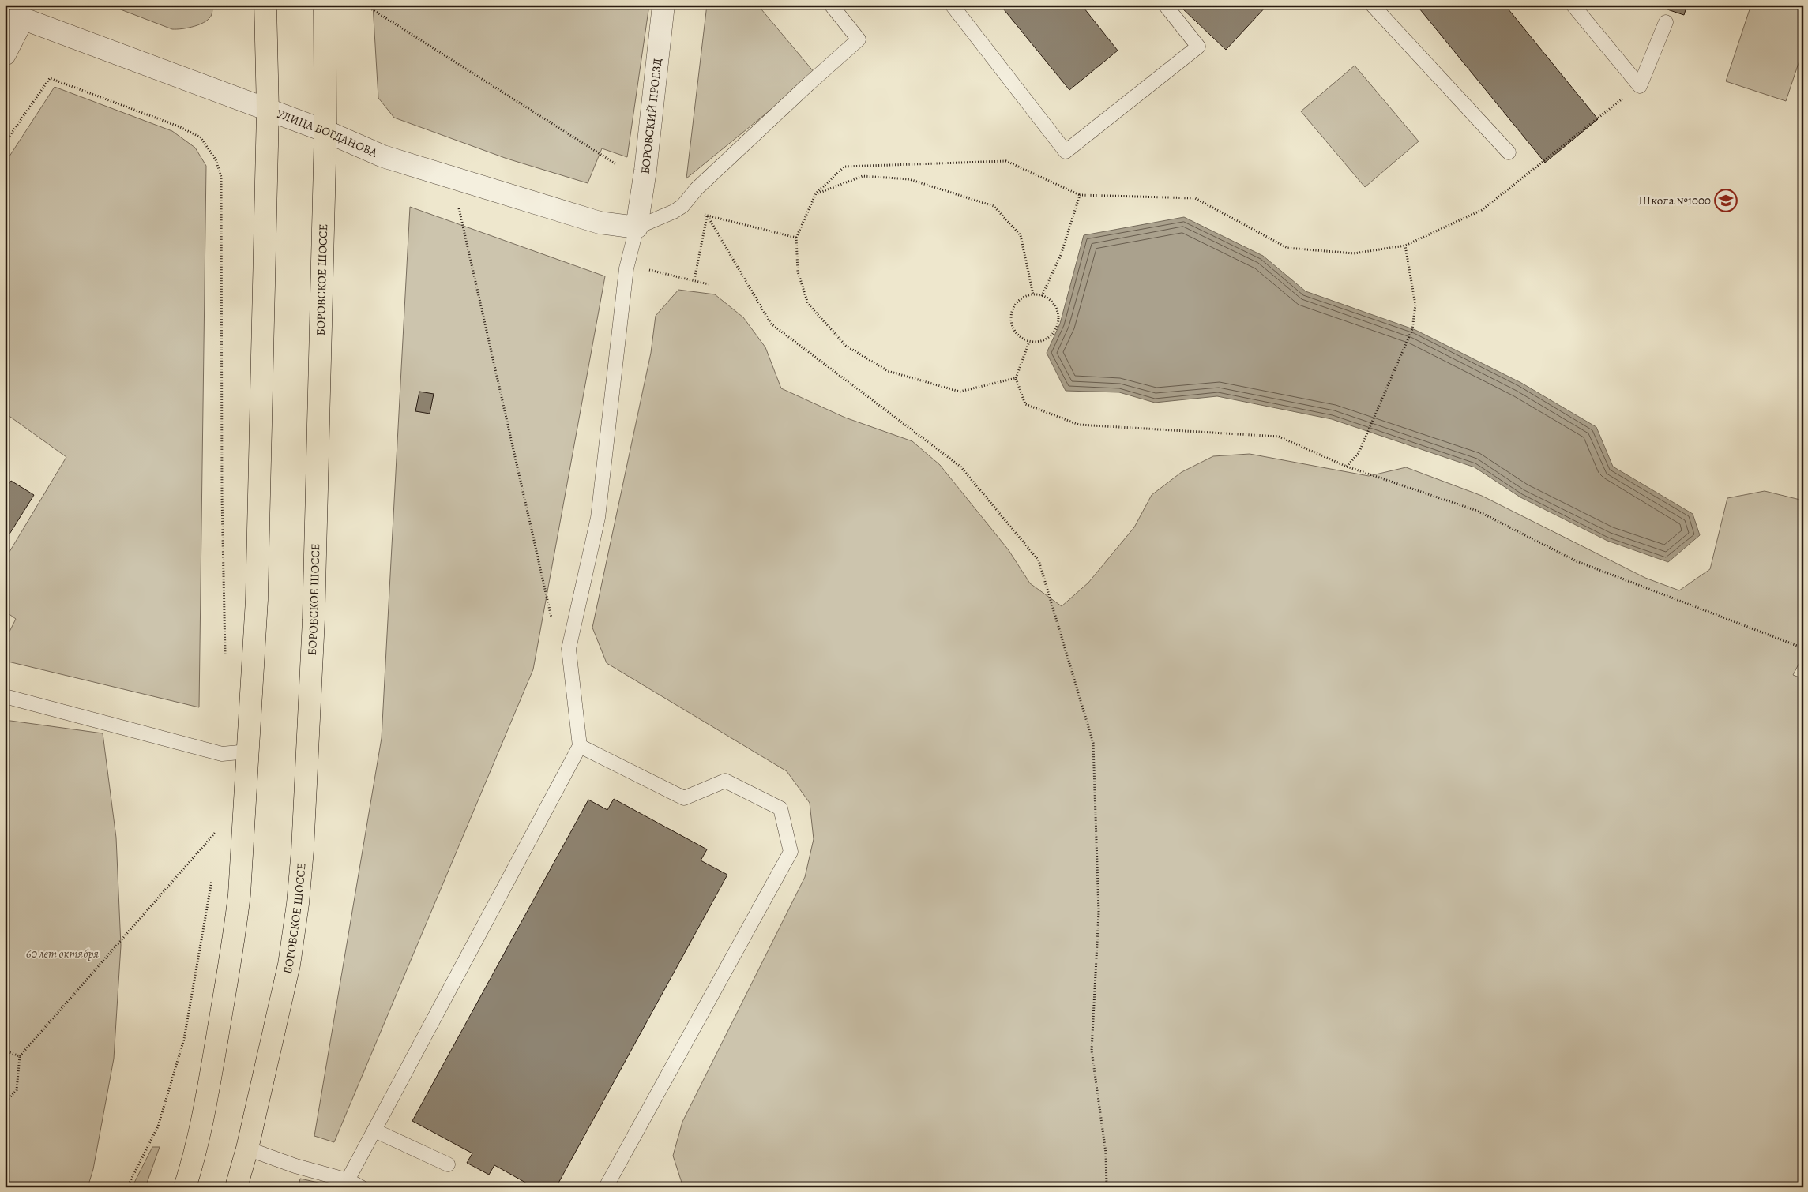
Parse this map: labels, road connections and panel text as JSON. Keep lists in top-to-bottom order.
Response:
{
  "streets": {
    "main road": ["БОРОВСКОЕ ШОССЕ"],
    "street": ["БОРОВСКИЙ ПРОЕЗД", "УЛИЦА БОГДАНОВА"]
  },
  "crossings": [
    ["БОРОВСКИЙ ПРОЕЗД", "УЛИЦА БОГДАНОВА"],
    ["УЛИЦА БОГДАНОВА", "БОРОВСКОЕ ШОССЕ"]
  ],
  "parks": ["60 лет октября"],
  "places": {
    "school or university": ["Школа №1000"]
  }
}
